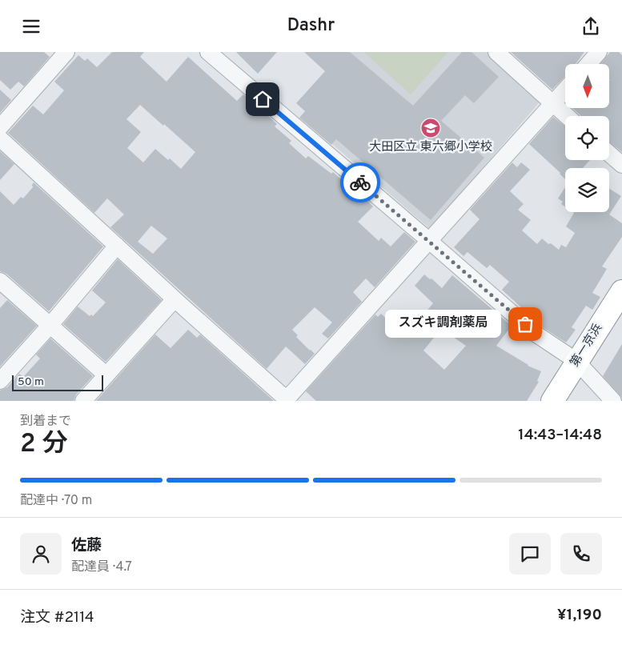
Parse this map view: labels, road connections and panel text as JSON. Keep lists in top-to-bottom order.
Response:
{
  "streets": {
    "highway": ["第一京浜"]
  },
  "places": {
    "school or university": ["大田区立 東六郷小学校"],
    "other": ["スズキ調剤薬局"]
  },
  "scale_bar": "50 m",
  "north": "bottom",
  "page": {
    "header": "Dashr",
    "bubble": "スズキ調剤薬局",
    "scale": "50 m",
    "heading": ["2 分", "到着まで", "14:43–14:48"],
    "panel": [
      "佐藤",
      "配達員 · 4.7",
      "注文 #2114",
      "¥1,190"
    ],
    "bar": "配達中 · 70 m"
  }
}
